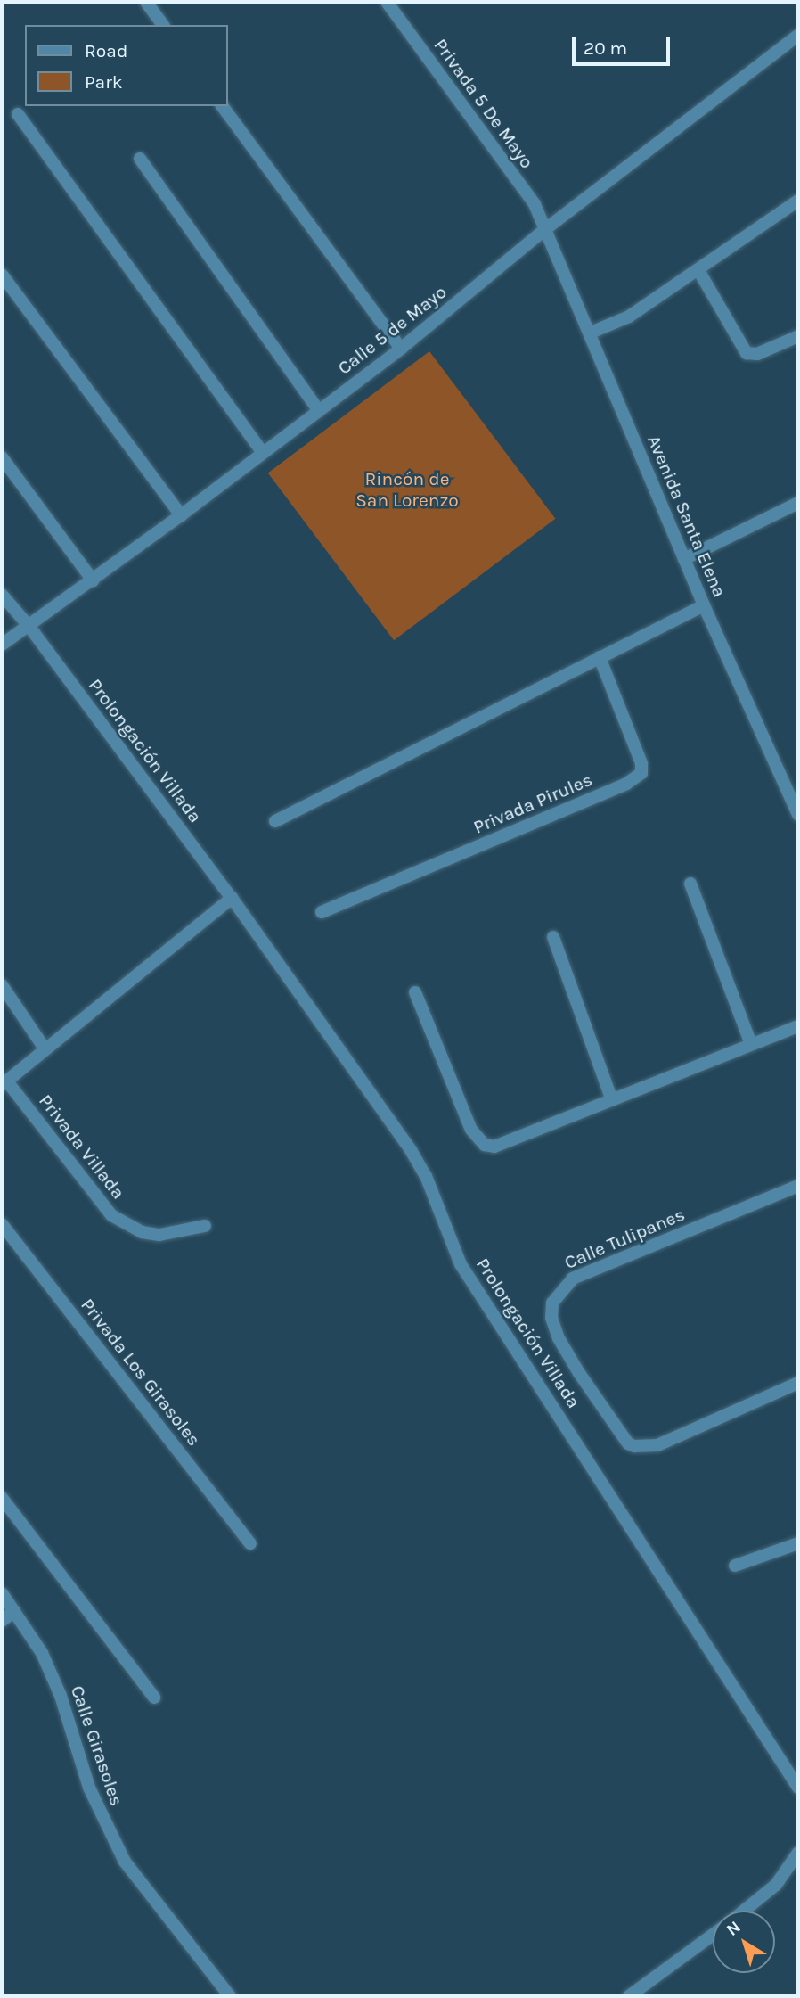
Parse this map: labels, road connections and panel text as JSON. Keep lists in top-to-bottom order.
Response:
{
  "streets": {
    "street": [
      "Privada 5 De Mayo",
      "Calle 5 de Mayo",
      "Avenida Santa Elena",
      "Prolongación Villada",
      "Privada Pirules",
      "Privada Villada",
      "Calle Tulipanes",
      "Privada Los Girasoles",
      "Calle Girasoles"
    ]
  },
  "crossings": [
    ["Privada 5 De Mayo", "Calle 5 de Mayo"],
    ["Privada 5 De Mayo", "Avenida Santa Elena"],
    ["Calle 5 de Mayo", "Avenida Santa Elena"],
    ["Calle 5 de Mayo", "Prolongación Villada"]
  ],
  "parks": ["Rincón de San Lorenzo"],
  "legend": ["Road", "Park"],
  "scale_bar": "20 m",
  "north": "top left"
}
